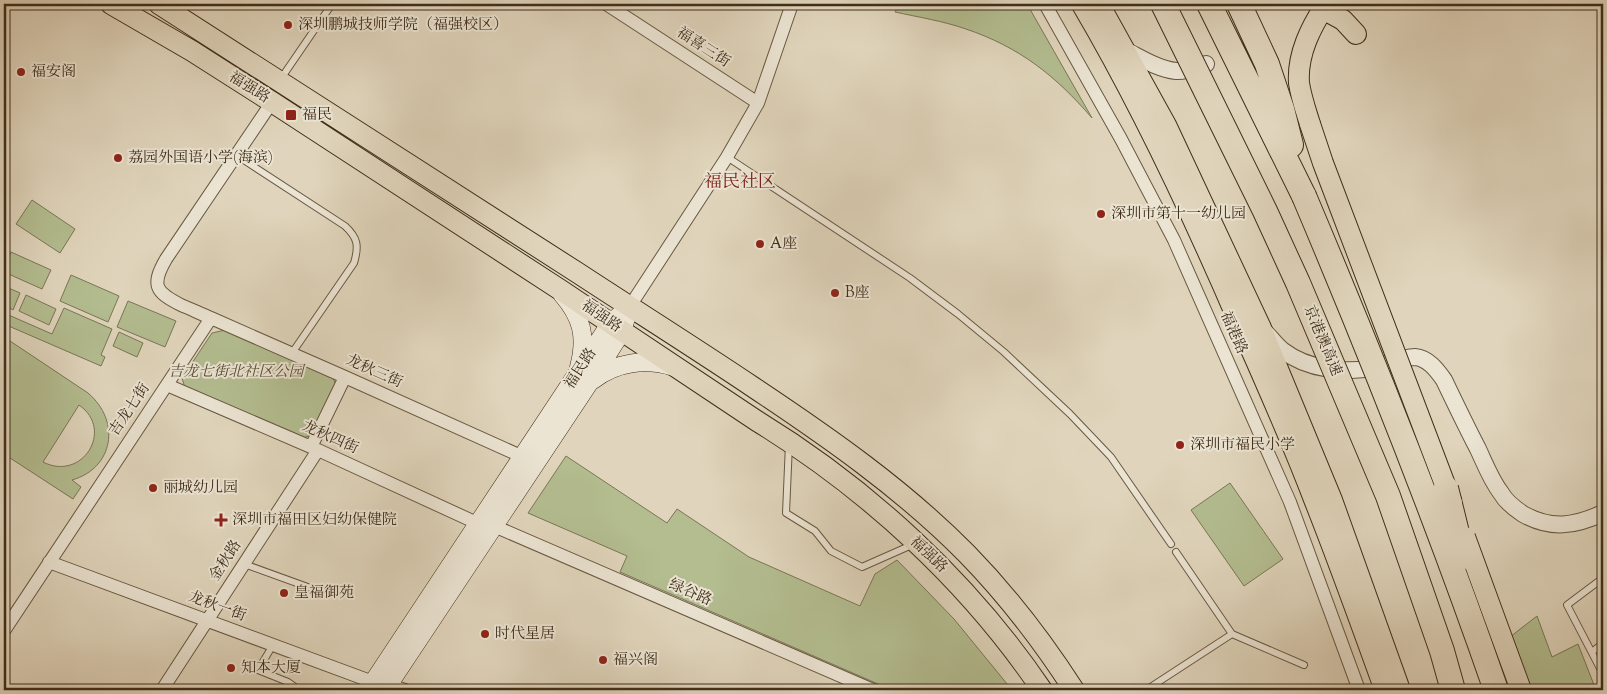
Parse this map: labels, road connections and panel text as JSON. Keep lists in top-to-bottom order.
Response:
{
  "streets": {
    "highway": ["京港澳高速"],
    "main road": ["福强路", "福民路"],
    "street": [
      "福喜三街",
      "福港路",
      "龙秋三街",
      "吉龙七街",
      "龙秋四街",
      "金秋路",
      "绿谷路",
      "龙秋一街"
    ]
  },
  "crossings": [
    ["福强路", "福民路"],
    ["福民路", "龙秋三街"],
    ["福民路", "龙秋四街"],
    ["福民路", "绿谷路"],
    ["福民路", "龙秋一街"],
    ["龙秋三街", "吉龙七街"],
    ["龙秋三街", "金秋路"],
    ["吉龙七街", "龙秋四街"],
    ["吉龙七街", "龙秋一街"],
    ["龙秋四街", "金秋路"],
    ["龙秋四街", "绿谷路"],
    ["金秋路", "龙秋一街"]
  ],
  "districts": ["福民社区"],
  "parks": ["吉龙七街北社区公园"],
  "places": {
    "other": [
      "深圳鹏城技师学院（福强校区）",
      "福安阁",
      "荔园外国语小学(海滨)",
      "深圳市第十一幼儿园",
      "A座",
      "B座",
      "深圳市福民小学",
      "丽城幼儿园",
      "皇福御苑",
      "时代星居",
      "福兴阁",
      "知本大厦"
    ],
    "transit": ["福民"],
    "health": ["深圳市福田区妇幼保健院"]
  }
}
